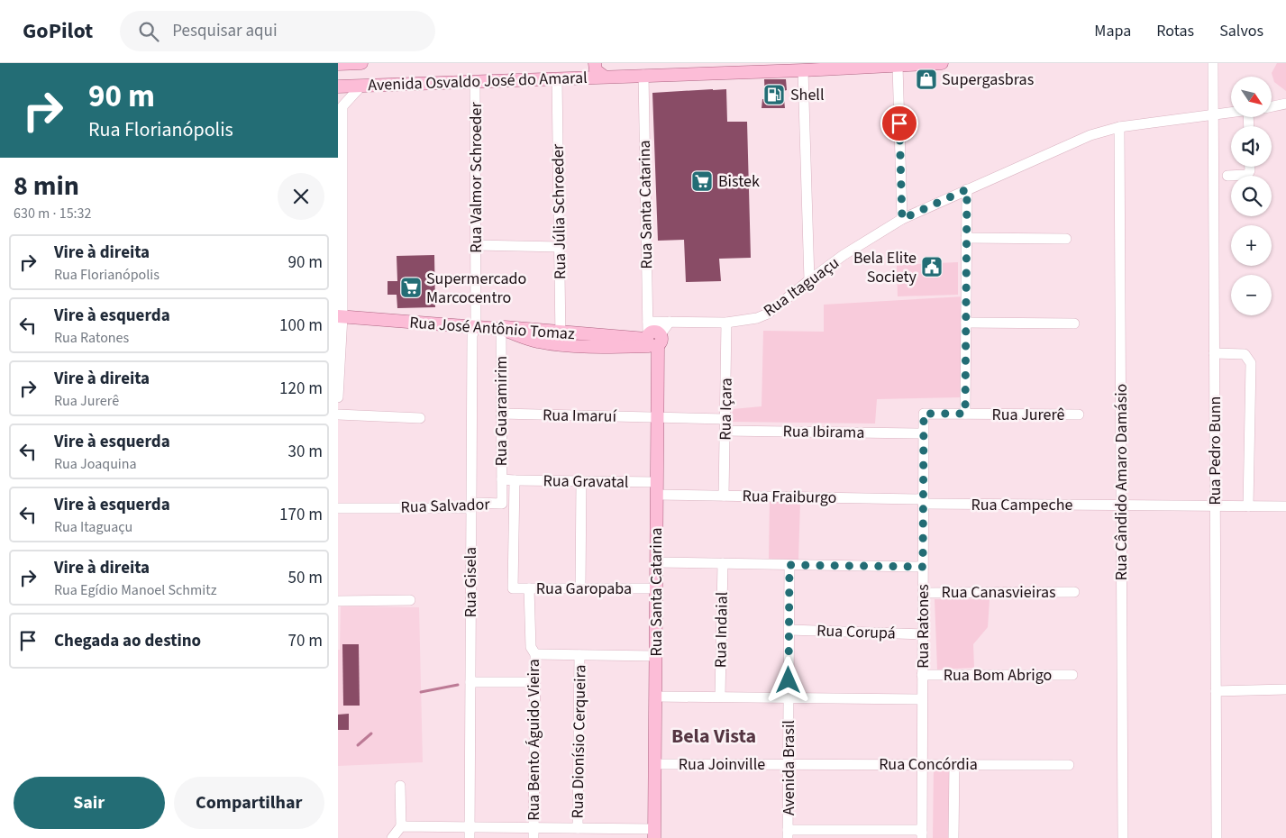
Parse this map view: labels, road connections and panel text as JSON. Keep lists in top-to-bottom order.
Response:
{
  "streets": {
    "main road": ["Avenida Osvaldo José do Amaral", "Rua Santa Catarina", "Rua José Antônio Tomaz"],
    "street": [
      "Rua Valmor Schroeder",
      "Rua Júlia Schroeder",
      "Rua Itaguaçu",
      "Rua Içara",
      "Rua Guaramirim",
      "Rua Jurerê",
      "Rua Imaruí",
      "Rua Ibirama",
      "Rua Pedro Bunn",
      "Rua Gravatal",
      "Rua Cândido Amaro Damásio",
      "Rua Fraiburgo",
      "Rua Campeche",
      "Rua Salvador",
      "Rua Gisela",
      "Rua Garopaba",
      "Rua Canasvieiras",
      "Rua Ratones",
      "Rua Indaial",
      "Rua Corupá",
      "Rua Bom Abrigo",
      "Rua Bento Águido Vieira",
      "Rua Dionísio Cerqueira",
      "Rua Joinville",
      "Rua Concórdia",
      "Avenida Brasil"
    ]
  },
  "crossings": [
    ["Avenida Osvaldo José do Amaral", "Rua Valmor Schroeder"],
    ["Avenida Osvaldo José do Amaral", "Rua Santa Catarina"],
    ["Avenida Osvaldo José do Amaral", "Rua Júlia Schroeder"],
    ["Rua Valmor Schroeder", "Rua José Antônio Tomaz"],
    ["Rua Valmor Schroeder", "Rua Gisela"],
    ["Rua Santa Catarina", "Rua Itaguaçu"],
    ["Rua Santa Catarina", "Rua José Antônio Tomaz"],
    ["Rua Santa Catarina", "Rua Imaruí"],
    ["Rua Santa Catarina", "Rua Gravatal"],
    ["Rua Santa Catarina", "Rua Fraiburgo"],
    ["Rua Santa Catarina", "Rua Garopaba"],
    ["Rua Santa Catarina", "Rua Joinville"],
    ["Rua Júlia Schroeder", "Rua José Antônio Tomaz"],
    ["Rua Itaguaçu", "Rua Içara"],
    ["Rua Itaguaçu", "Rua Pedro Bunn"],
    ["Rua Itaguaçu", "Rua Cândido Amaro Damásio"],
    ["Rua José Antônio Tomaz", "Rua Guaramirim"],
    ["Rua José Antônio Tomaz", "Rua Gisela"],
    ["Rua Içara", "Rua Imaruí"],
    ["Rua Içara", "Rua Ibirama"],
    ["Rua Içara", "Rua Fraiburgo"],
    ["Rua Guaramirim", "Rua Imaruí"],
    ["Rua Guaramirim", "Rua Gravatal"],
    ["Rua Guaramirim", "Rua Salvador"],
    ["Rua Guaramirim", "Rua Garopaba"],
    ["Rua Jurerê", "Rua Ratones"],
    ["Rua Ibirama", "Rua Ratones"],
    ["Rua Pedro Bunn", "Rua Campeche"],
    ["Rua Gravatal", "Rua Fraiburgo"],
    ["Rua Cândido Amaro Damásio", "Rua Campeche"],
    ["Rua Fraiburgo", "Rua Campeche"],
    ["Rua Fraiburgo", "Rua Ratones"],
    ["Rua Campeche", "Rua Ratones"],
    ["Rua Salvador", "Rua Gisela"],
    ["Rua Garopaba", "Rua Bento Águido Vieira"],
    ["Rua Canasvieiras", "Rua Ratones"],
    ["Rua Ratones", "Rua Corupá"],
    ["Rua Ratones", "Rua Bom Abrigo"],
    ["Rua Ratones", "Rua Concórdia"],
    ["Rua Corupá", "Avenida Brasil"],
    ["Rua Joinville", "Rua Concórdia"],
    ["Rua Joinville", "Avenida Brasil"],
    ["Rua Concórdia", "Avenida Brasil"]
  ],
  "districts": ["Bela Vista"],
  "places": {
    "shop": ["Supergasbras"],
    "fuel station": ["Shell"],
    "supermarket": ["Bistek", "Supermercado Marcocentro"],
    "public building": ["Bela Elite Society"]
  },
  "north": "bottom right",
  "page": {
    "header": "GoPilot",
    "search": "Pesquisar aqui",
    "nav": ["Mapa", "Rotas", "Salvos"],
    "turn": ["90 m", "Rua Florianópolis"],
    "map_buttons": ["+", "−"],
    "heading": ["8 min", "630 m · 15:32"],
    "list": [
      {
        "name": "Vire à direita",
        "note": "Rua Florianópolis",
        "value": "90 m"
      },
      {
        "name": "Vire à esquerda",
        "note": "Rua Ratones",
        "value": "100 m"
      },
      {
        "name": "Vire à direita",
        "note": "Rua Jurerê",
        "value": "120 m"
      },
      {
        "name": "Vire à esquerda",
        "note": "Rua Joaquina",
        "value": "30 m"
      },
      {
        "name": "Vire à esquerda",
        "note": "Rua Itaguaçu",
        "value": "170 m"
      },
      {
        "name": "Vire à direita",
        "note": "Rua Egídio Manoel Schmitz",
        "value": "50 m"
      },
      {
        "name": "Chegada ao destino",
        "value": "70 m"
      }
    ],
    "buttons": ["Sair", "Compartilhar"]
  }
}
